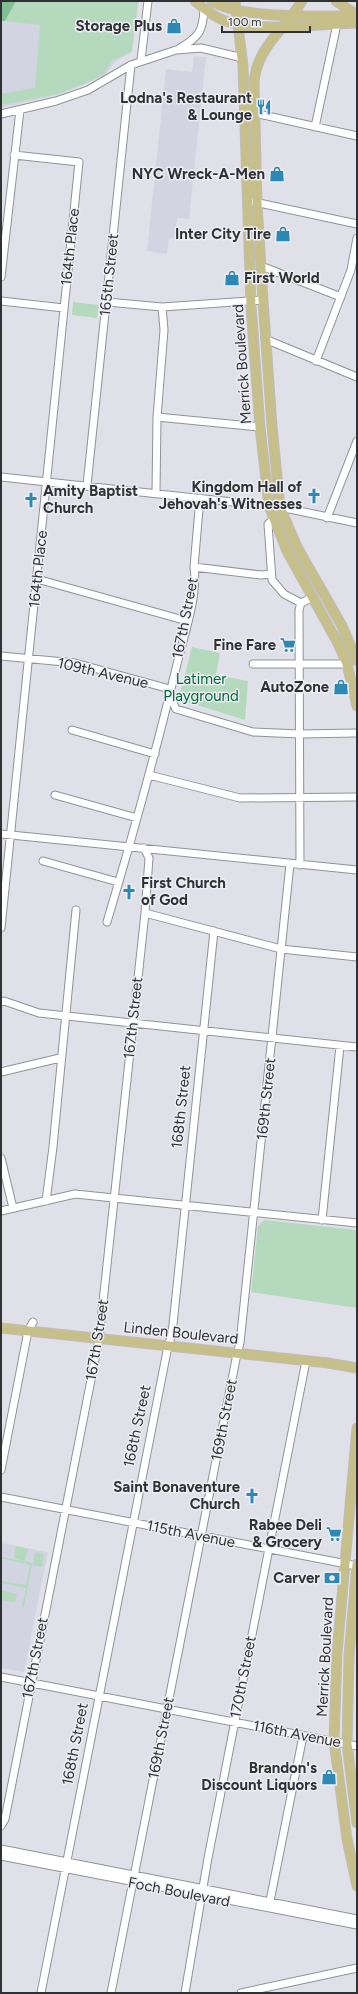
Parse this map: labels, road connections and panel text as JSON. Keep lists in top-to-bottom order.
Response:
{
  "streets": {
    "main road": ["Merrick Boulevard", "Linden Boulevard"],
    "street": [
      "164th Place",
      "165th Street",
      "167th Street",
      "109th Avenue",
      "169th Street",
      "168th Street",
      "115th Avenue",
      "170th Street",
      "116th Avenue",
      "Foch Boulevard"
    ]
  },
  "crossings": [
    ["164th Place", "109th Avenue"],
    ["Merrick Boulevard", "115th Avenue"],
    ["Merrick Boulevard", "116th Avenue"],
    ["167th Street", "109th Avenue"],
    ["167th Street", "Linden Boulevard"],
    ["167th Street", "115th Avenue"],
    ["167th Street", "116th Avenue"],
    ["169th Street", "Linden Boulevard"],
    ["169th Street", "115th Avenue"],
    ["169th Street", "116th Avenue"],
    ["169th Street", "Foch Boulevard"],
    ["168th Street", "Linden Boulevard"],
    ["168th Street", "115th Avenue"],
    ["168th Street", "116th Avenue"],
    ["168th Street", "Foch Boulevard"],
    ["Linden Boulevard", "170th Street"],
    ["115th Avenue", "170th Street"],
    ["170th Street", "116th Avenue"],
    ["170th Street", "Foch Boulevard"]
  ],
  "parks": ["Latimer Playground"],
  "places": {
    "shop": [
      "Storage Plus",
      "NYC Wreck-A-Men",
      "Inter City Tire",
      "First World",
      "AutoZone",
      "Brandon's Discount Liquors"
    ],
    "restaurant": ["Lodna's Restaurant & Lounge"],
    "church": [
      "Kingdom Hall of Jehovah's Witnesses",
      "Amity Baptist Church",
      "First Church of God",
      "Saint Bonaventure Church"
    ],
    "supermarket": ["Fine Fare", "Rabee Deli & Grocery"],
    "bank": ["Carver"]
  },
  "scale_bar": "100 m"
}
